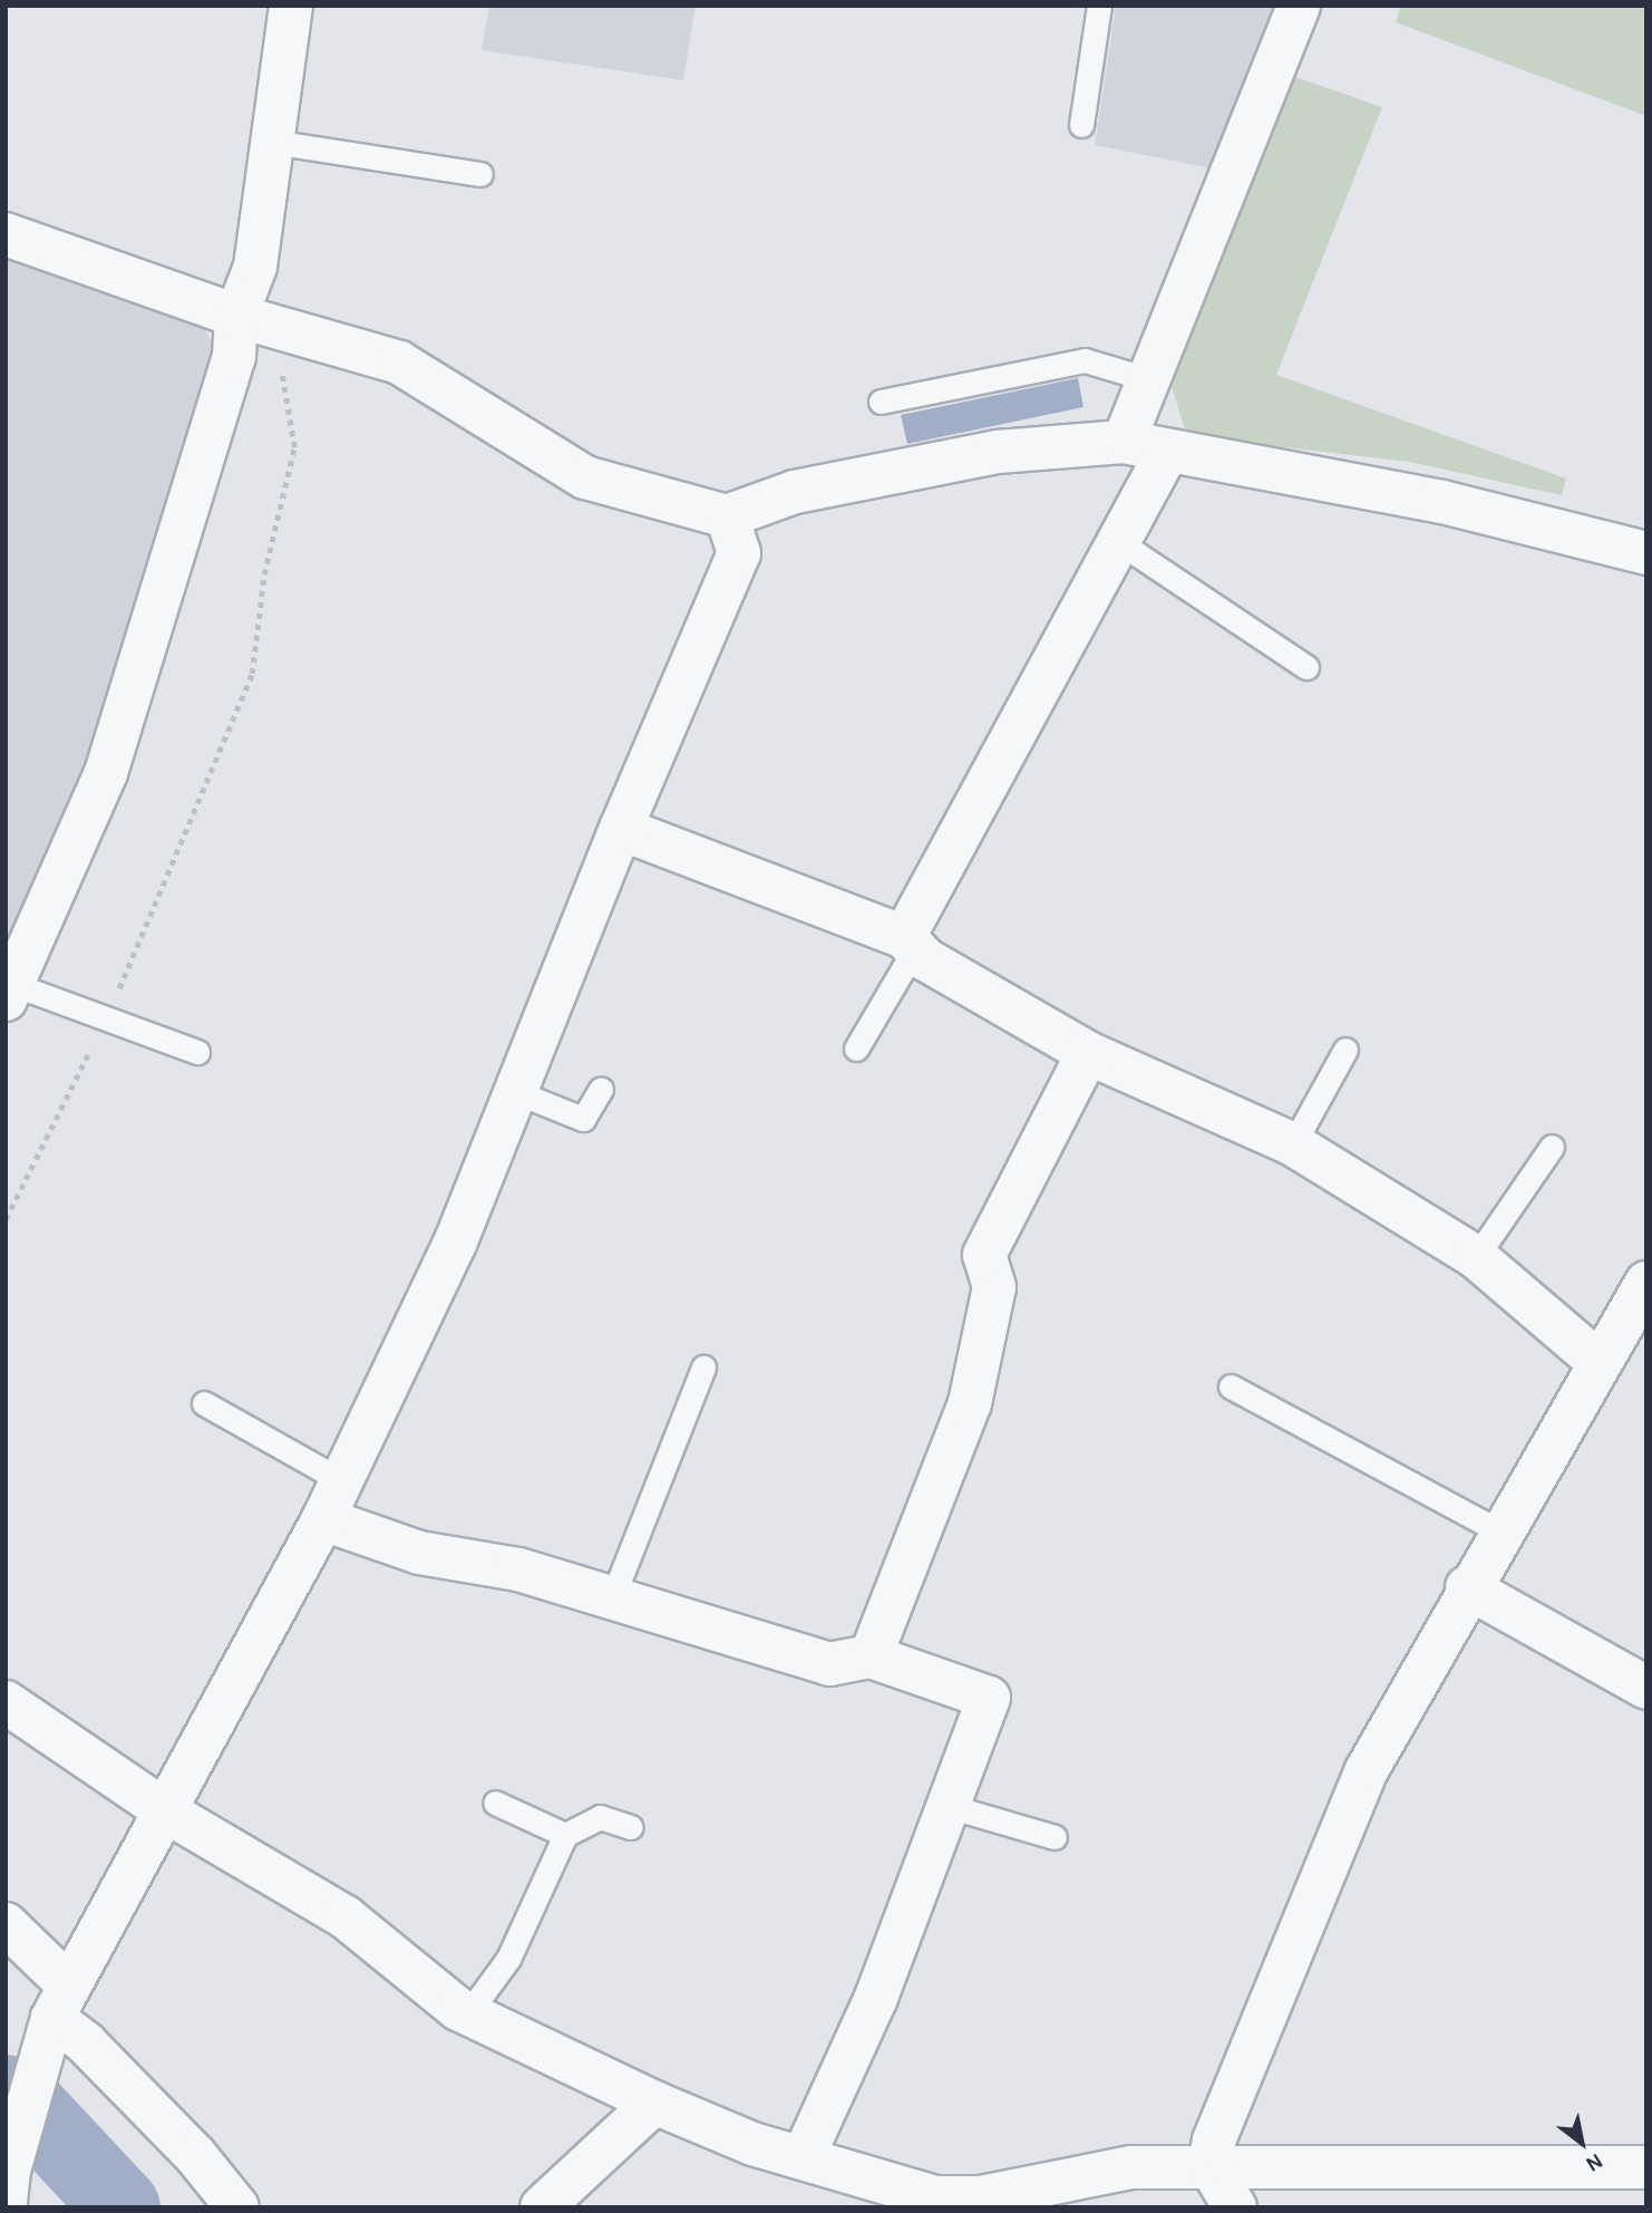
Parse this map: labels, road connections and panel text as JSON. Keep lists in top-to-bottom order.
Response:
{
  "north": "bottom right"
}
